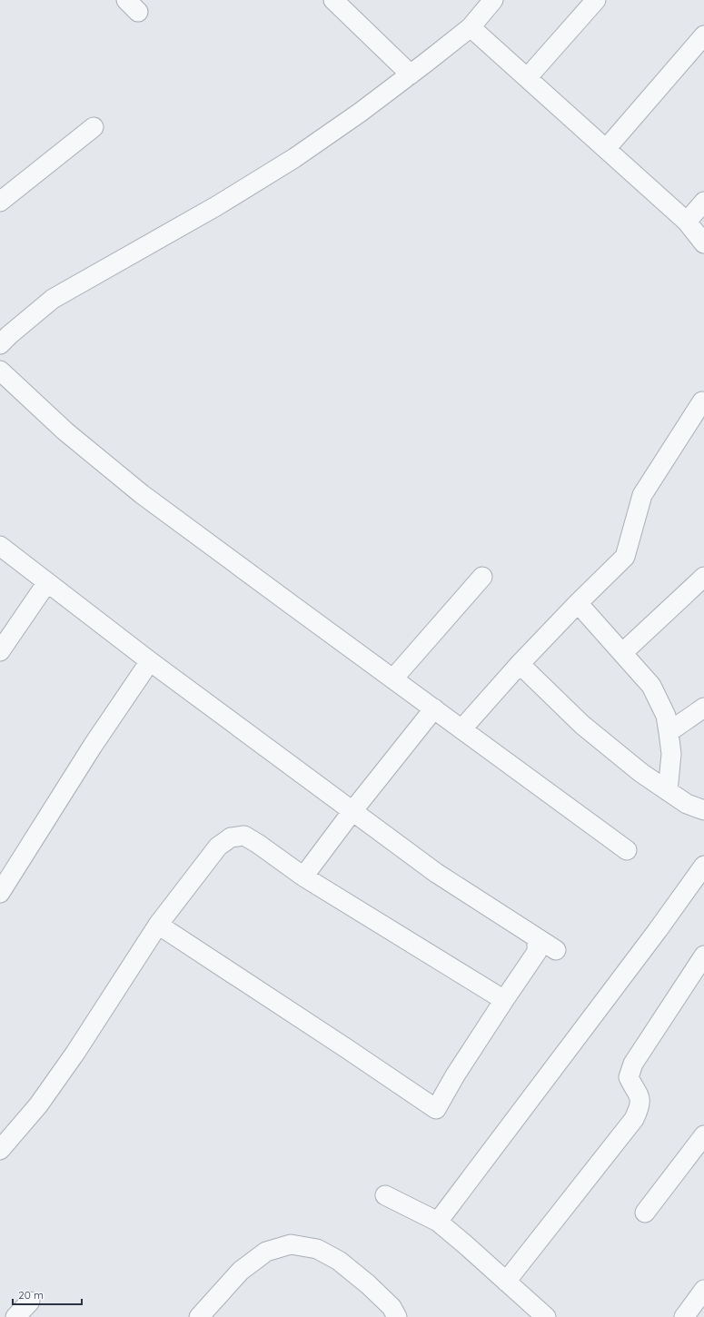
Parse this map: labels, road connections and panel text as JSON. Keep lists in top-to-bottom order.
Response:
{
  "scale_bar": "20 m"
}
